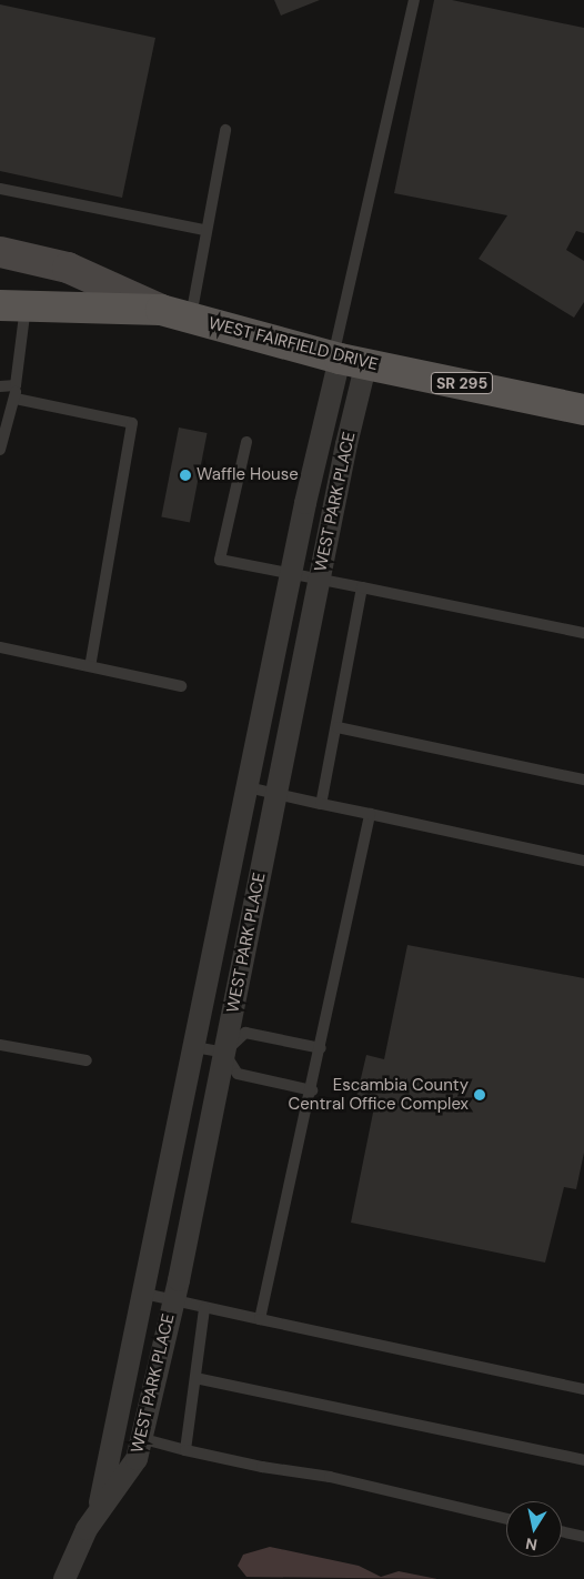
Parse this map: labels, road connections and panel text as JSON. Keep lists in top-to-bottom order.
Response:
{
  "streets": {
    "main road": ["WEST FAIRFIELD DRIVE", "SR 295"],
    "street": ["WEST PARK PLACE"]
  },
  "crossings": [
    ["WEST FAIRFIELD DRIVE", "WEST PARK PLACE"]
  ],
  "places": ["Waffle House", "Escambia County Central Office Complex"],
  "north": "bottom"
}
